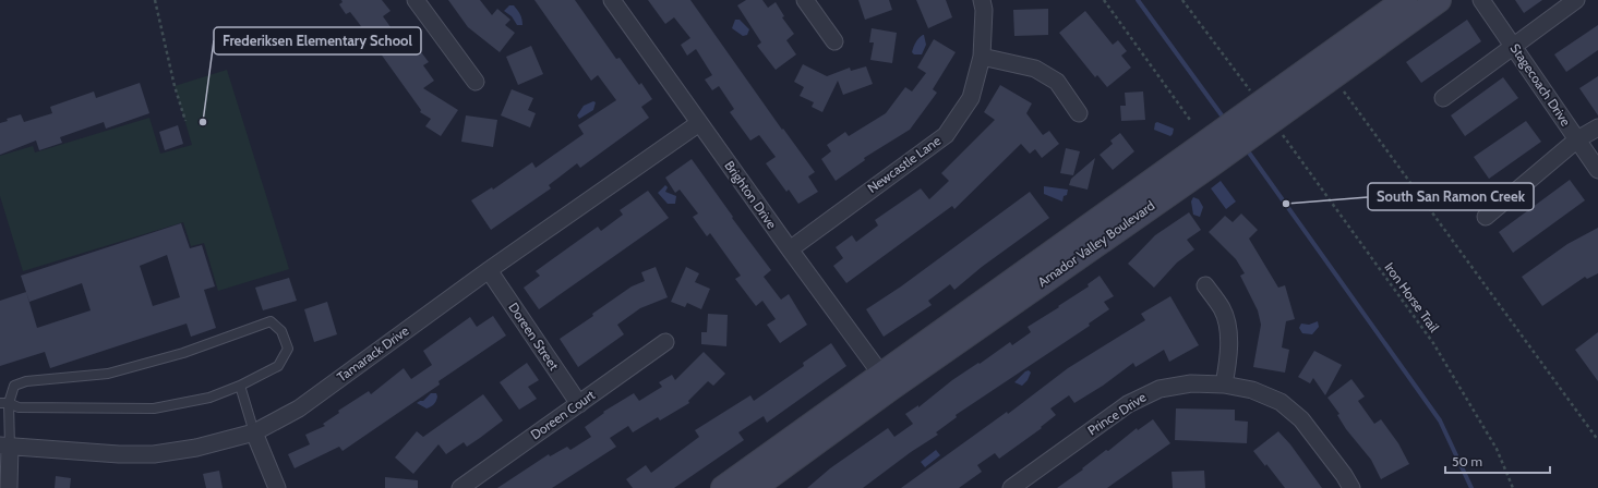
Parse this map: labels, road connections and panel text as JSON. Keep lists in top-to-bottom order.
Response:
{
  "streets": {
    "street": [
      "Stagecoach Drive",
      "Newcastle Lane",
      "Brighton Drive",
      "Amador Valley Boulevard",
      "Doreen Street",
      "Tamarack Drive",
      "Prince Drive",
      "Doreen Court"
    ],
    "path": ["Iron Horse Trail"]
  },
  "crossings": [
    ["Newcastle Lane", "Brighton Drive"],
    ["Brighton Drive", "Amador Valley Boulevard"],
    ["Brighton Drive", "Tamarack Drive"],
    ["Amador Valley Boulevard", "Iron Horse Trail"],
    ["Doreen Street", "Tamarack Drive"],
    ["Doreen Street", "Doreen Court"]
  ],
  "places": ["Frederiksen Elementary School", "South San Ramon Creek"],
  "scale_bar": "50 m"
}
